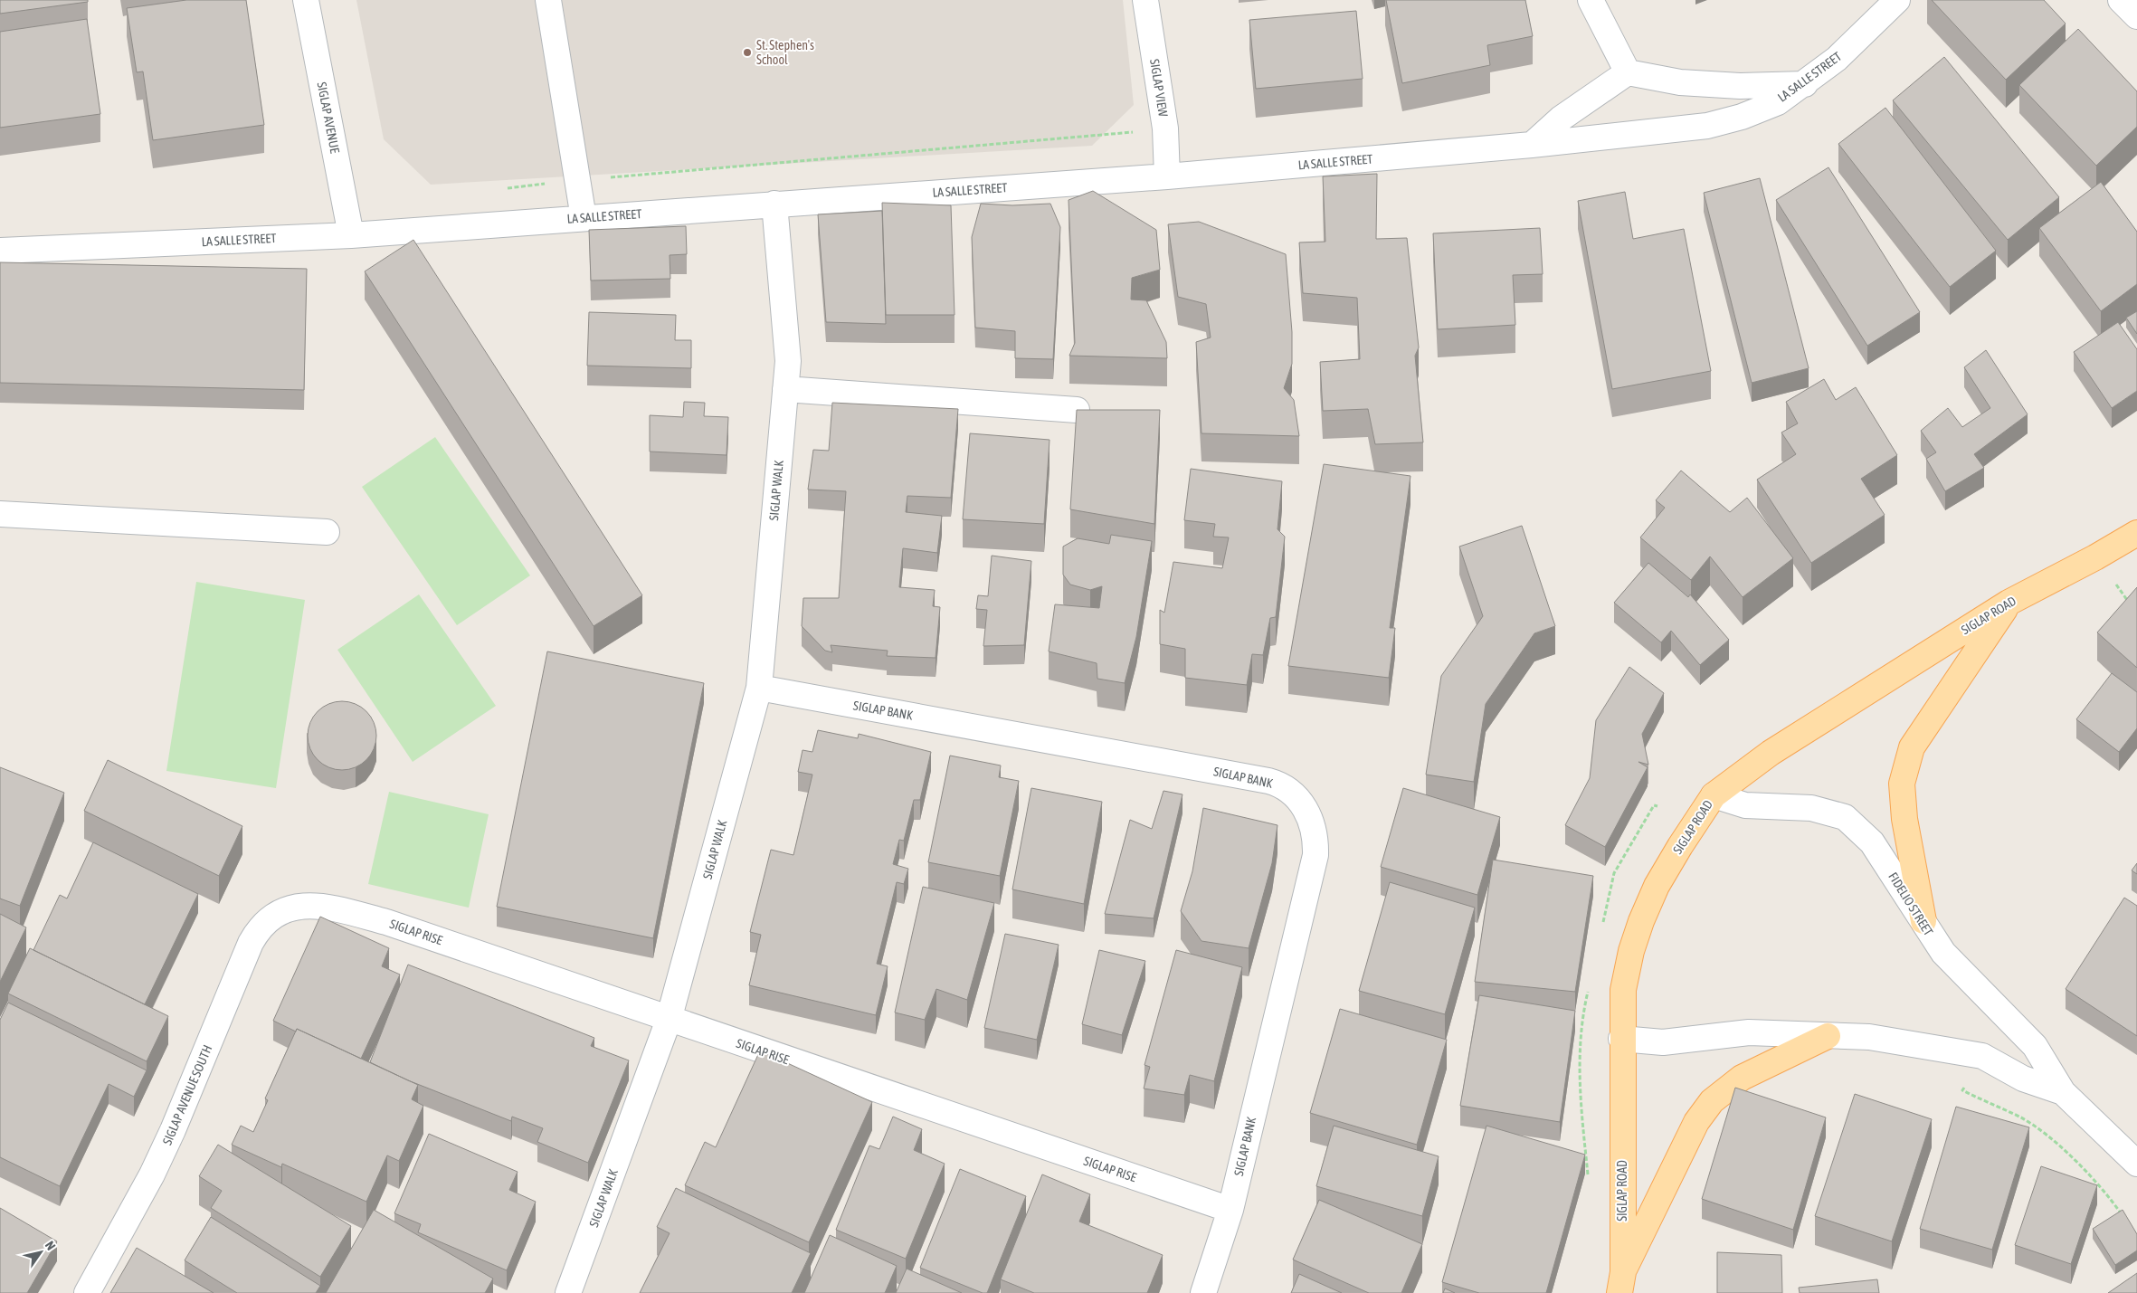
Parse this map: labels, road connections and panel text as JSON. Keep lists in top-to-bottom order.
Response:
{
  "streets": {
    "main road": ["SIGLAP ROAD"],
    "street": [
      "LA SALLE STREET",
      "SIGLAP VIEW",
      "SIGLAP AVENUE",
      "SIGLAP WALK",
      "SIGLAP BANK",
      "FIDELIO STREET",
      "SIGLAP RISE",
      "SIGLAP AVENUE SOUTH"
    ]
  },
  "crossings": [
    ["LA SALLE STREET", "SIGLAP VIEW"],
    ["LA SALLE STREET", "SIGLAP AVENUE"],
    ["LA SALLE STREET", "SIGLAP WALK"],
    ["SIGLAP WALK", "SIGLAP BANK"],
    ["SIGLAP WALK", "SIGLAP RISE"],
    ["SIGLAP ROAD", "FIDELIO STREET"],
    ["SIGLAP BANK", "SIGLAP RISE"],
    ["SIGLAP RISE", "SIGLAP AVENUE SOUTH"]
  ],
  "places": ["St. Stephen's School"],
  "north": "top right"
}
